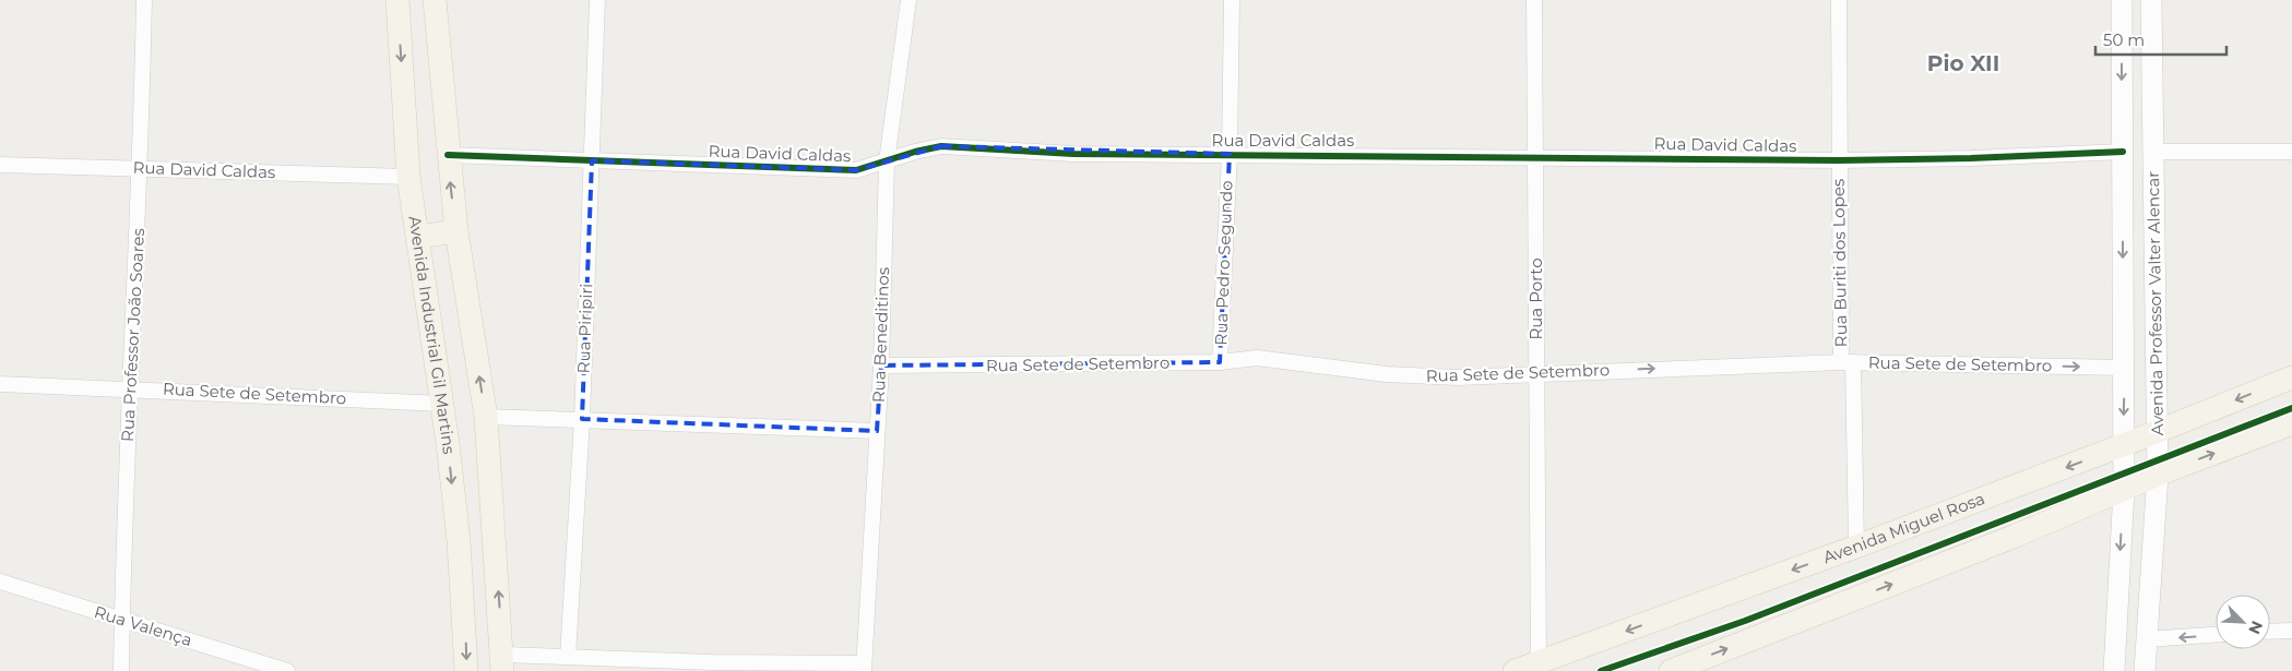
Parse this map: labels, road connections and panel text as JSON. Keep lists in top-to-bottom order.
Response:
{
  "streets": {
    "main road": ["Avenida Professor Valter Alencar", "Avenida Industrial Gil Martins", "Avenida Miguel Rosa"],
    "street": [
      "Rua David Caldas",
      "Rua Pedro Segundo",
      "Rua Buriti dos Lopes",
      "Rua Porto",
      "Rua Piripiri",
      "Rua Professor João Soares",
      "Rua Beneditinos",
      "Rua Sete de Setembro",
      "Rua Valença"
    ]
  },
  "crossings": [
    ["Rua David Caldas", "Rua Pedro Segundo"],
    ["Rua David Caldas", "Rua Buriti dos Lopes"],
    ["Rua David Caldas", "Rua Porto"],
    ["Rua David Caldas", "Avenida Professor Valter Alencar"],
    ["Rua David Caldas", "Rua Piripiri"],
    ["Rua David Caldas", "Rua Professor João Soares"],
    ["Rua David Caldas", "Rua Beneditinos"],
    ["Rua David Caldas", "Avenida Industrial Gil Martins"],
    ["Rua Pedro Segundo", "Rua Sete de Setembro"],
    ["Rua Buriti dos Lopes", "Rua Sete de Setembro"],
    ["Rua Buriti dos Lopes", "Avenida Miguel Rosa"],
    ["Rua Porto", "Rua Sete de Setembro"],
    ["Rua Porto", "Avenida Miguel Rosa"],
    ["Avenida Professor Valter Alencar", "Rua Sete de Setembro"],
    ["Avenida Professor Valter Alencar", "Avenida Miguel Rosa"],
    ["Rua Professor João Soares", "Rua Sete de Setembro"],
    ["Rua Professor João Soares", "Rua Valença"],
    ["Rua Beneditinos", "Rua Sete de Setembro"],
    ["Avenida Industrial Gil Martins", "Rua Sete de Setembro"]
  ],
  "districts": ["Pio XII"],
  "scale_bar": "50 m",
  "north": "bottom right"
}
